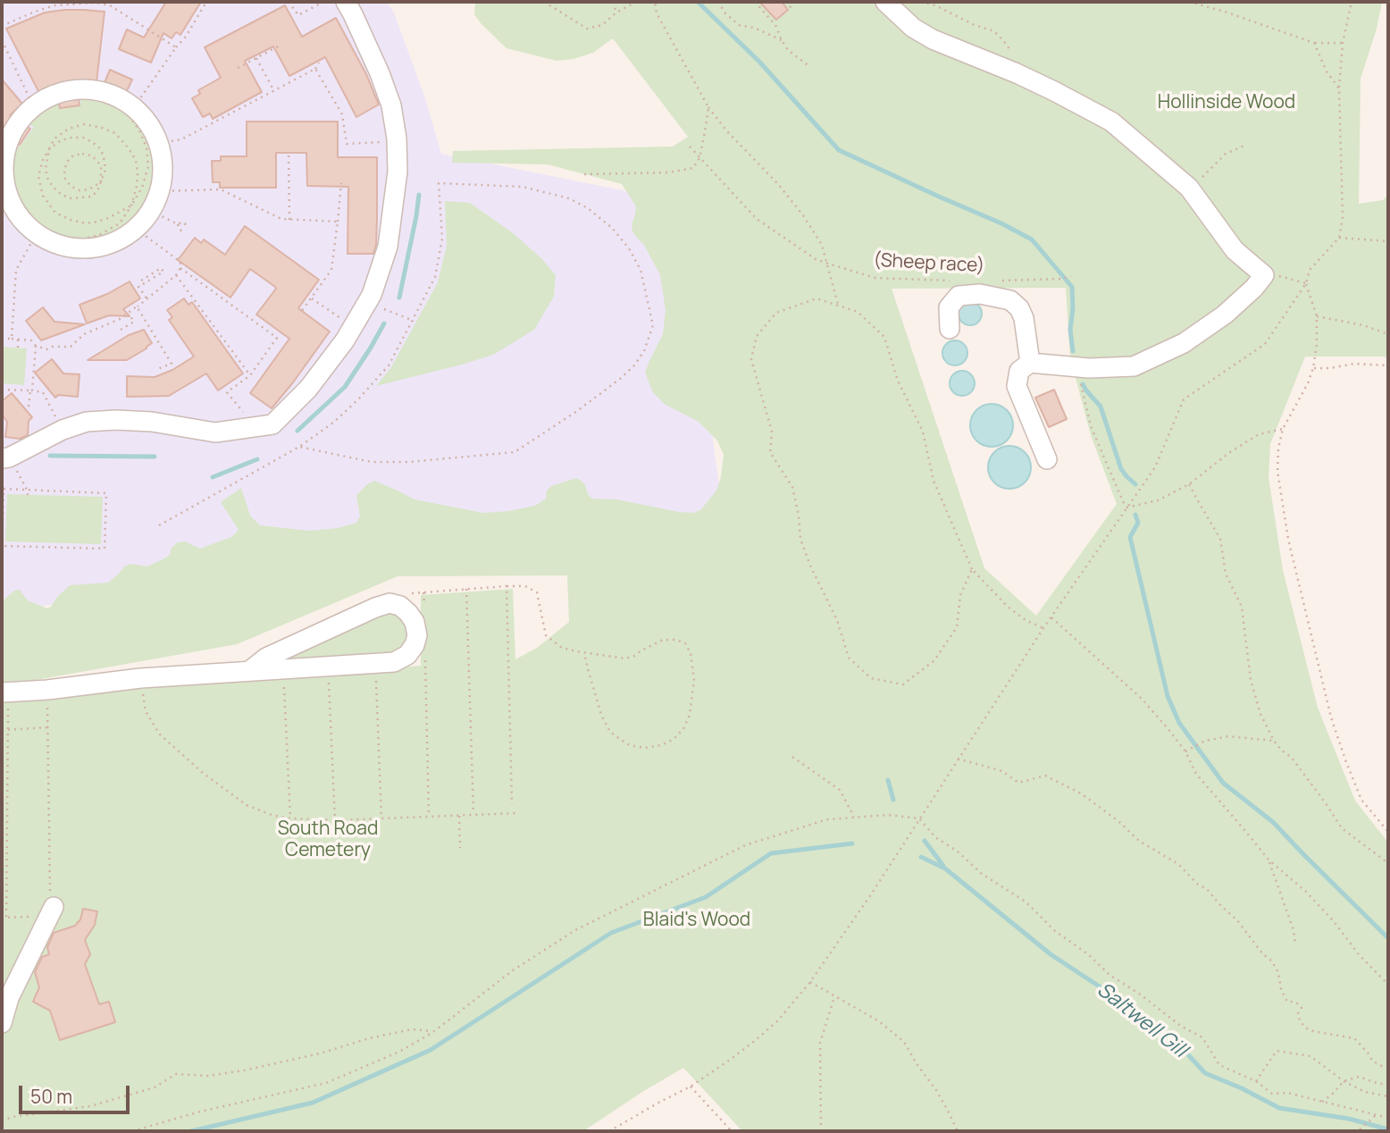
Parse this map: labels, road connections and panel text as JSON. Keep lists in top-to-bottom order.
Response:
{
  "streets": {
    "path": ["(Sheep race)"]
  },
  "water": ["Saltwell Gill"],
  "parks": ["Hollinside Wood", "South Road Cemetery", "Blaid's Wood"],
  "scale_bar": "50 m"
}
